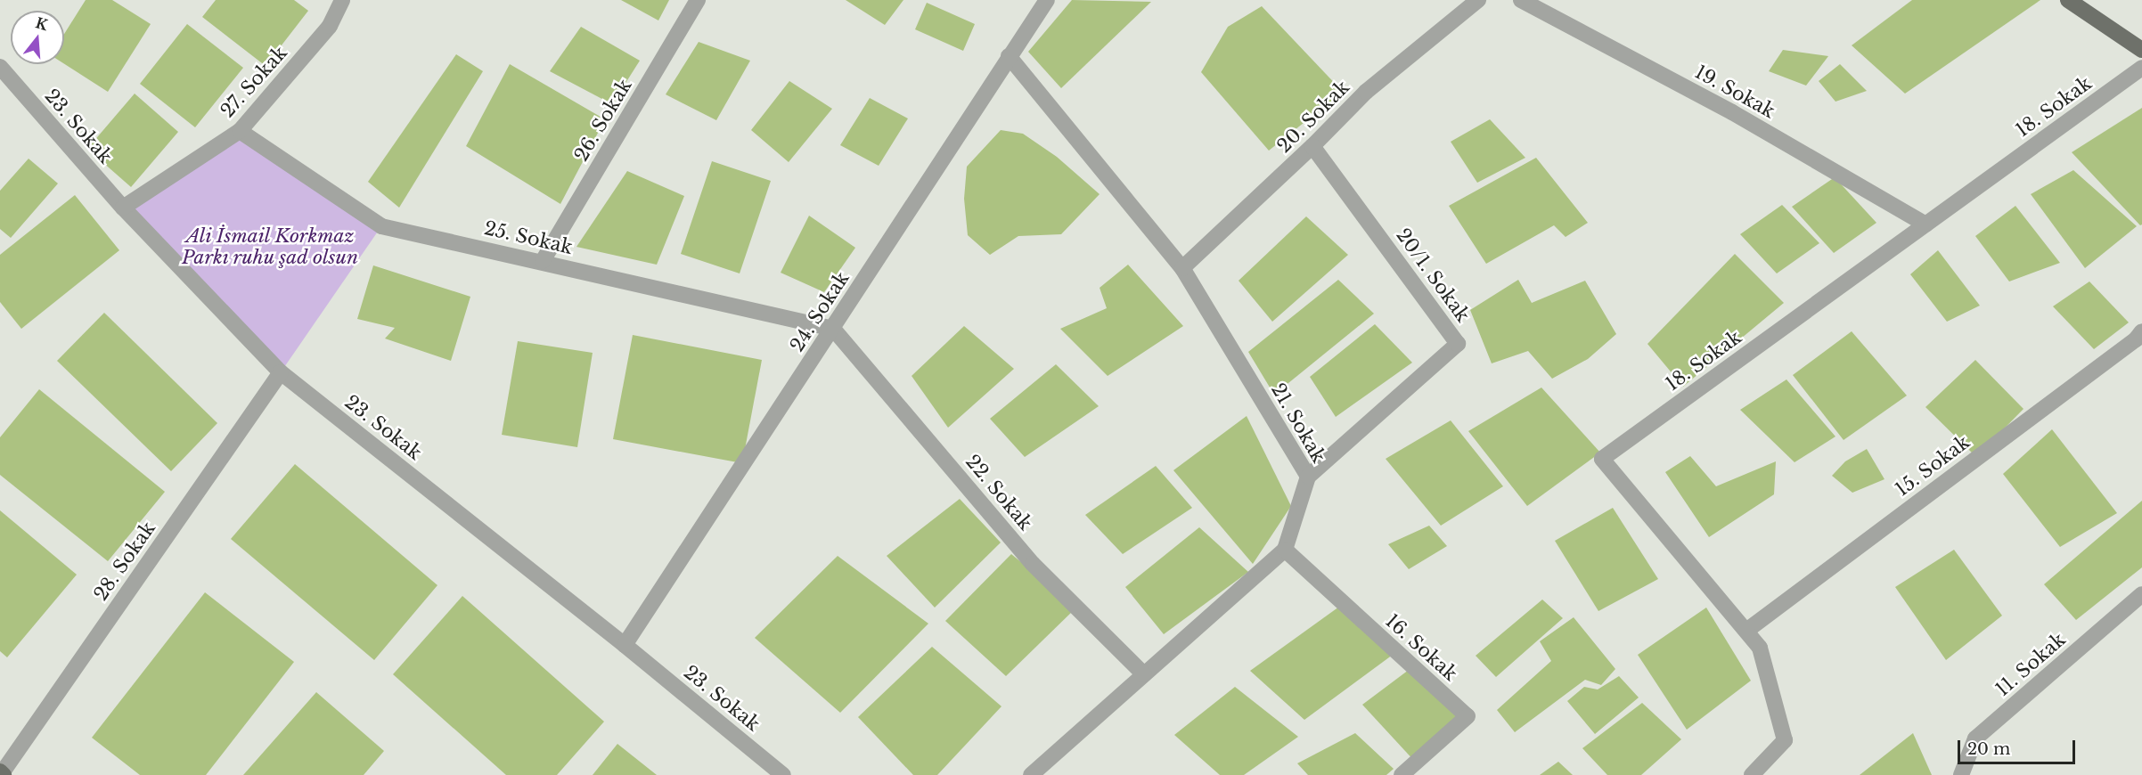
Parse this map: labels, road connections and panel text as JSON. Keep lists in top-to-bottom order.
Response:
{
  "streets": {
    "street": [
      "27. Sokak",
      "19. Sokak",
      "18. Sokak",
      "20. Sokak",
      "26. Sokak",
      "23. Sokak",
      "25. Sokak",
      "20/1. Sokak",
      "24. Sokak",
      "21. Sokak",
      "15. Sokak",
      "22. Sokak",
      "28. Sokak",
      "16. Sokak",
      "11. Sokak"
    ]
  },
  "crossings": [
    ["27. Sokak", "23. Sokak"],
    ["27. Sokak", "25. Sokak"],
    ["19. Sokak", "18. Sokak"],
    ["18. Sokak", "15. Sokak"],
    ["20. Sokak", "20/1. Sokak"],
    ["20. Sokak", "21. Sokak"],
    ["26. Sokak", "25. Sokak"],
    ["23. Sokak", "24. Sokak"],
    ["23. Sokak", "28. Sokak"],
    ["25. Sokak", "24. Sokak"],
    ["25. Sokak", "22. Sokak"],
    ["20/1. Sokak", "21. Sokak"],
    ["24. Sokak", "21. Sokak"],
    ["24. Sokak", "22. Sokak"],
    ["21. Sokak", "16. Sokak"]
  ],
  "parks": ["Ali İsmail Korkmaz Parkı ruhu şad olsun"],
  "scale_bar": "20 m",
  "north": "top"
}
